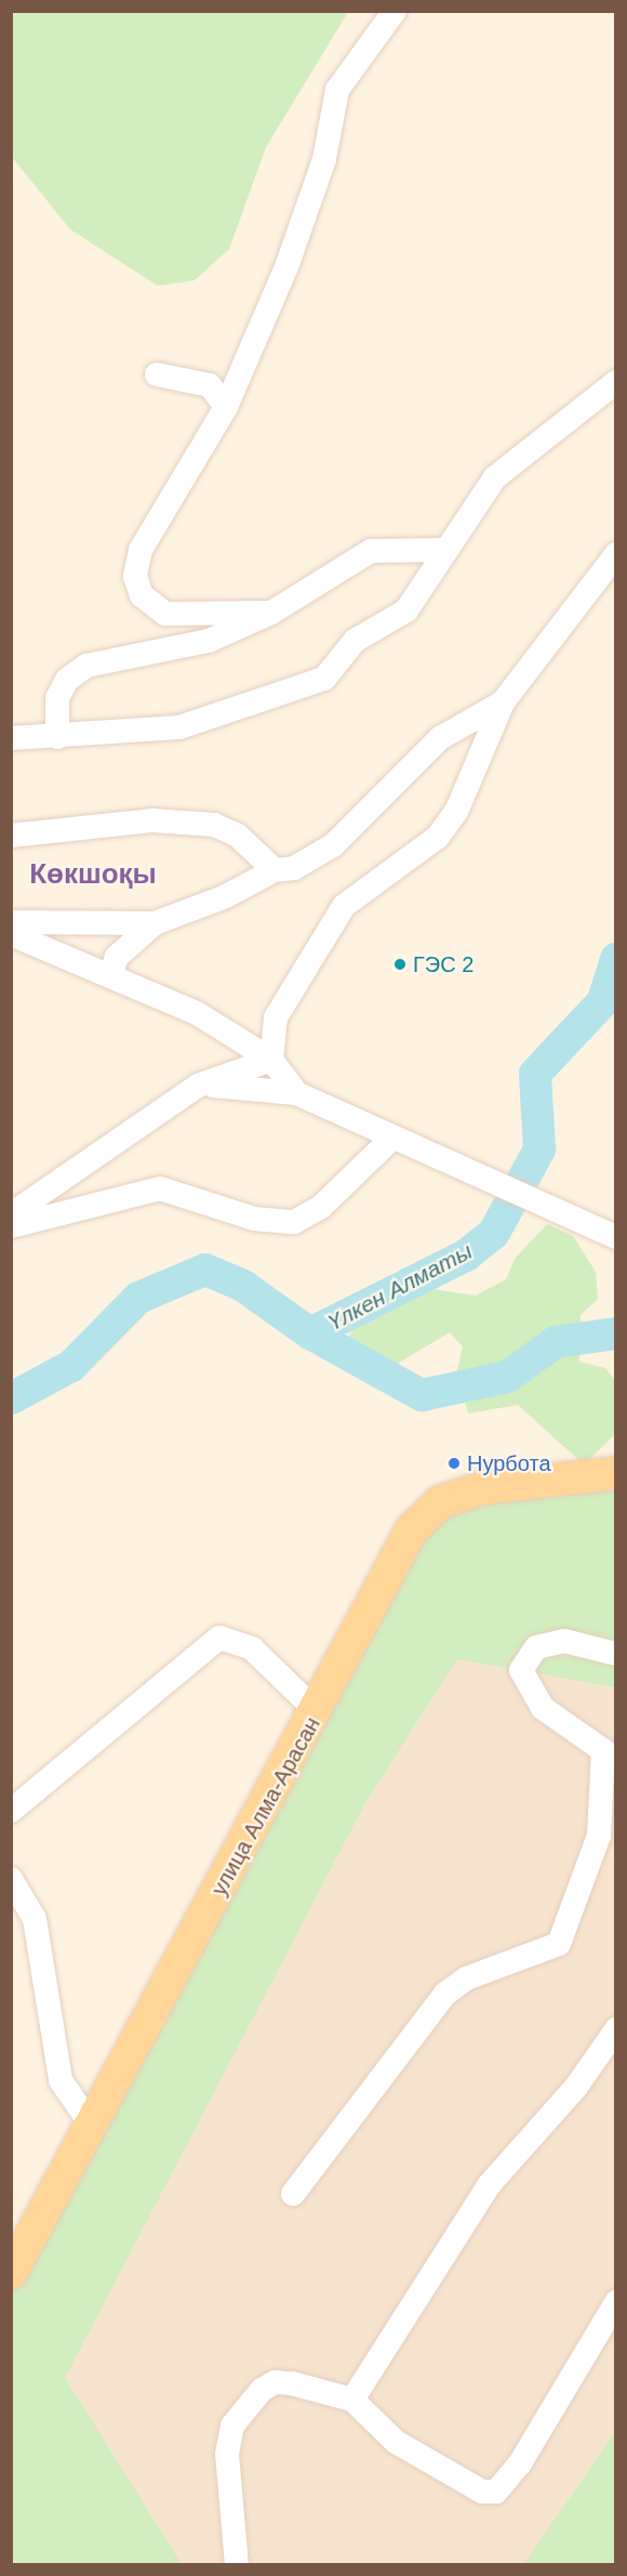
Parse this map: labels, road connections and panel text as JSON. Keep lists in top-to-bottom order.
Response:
{
  "streets": {
    "main road": ["улица Алма-Арасан"]
  },
  "districts": ["Көкшоқы"],
  "water": ["Үлкен Алматы"],
  "places": ["ГЭС 2", "Нурбота"]
}
